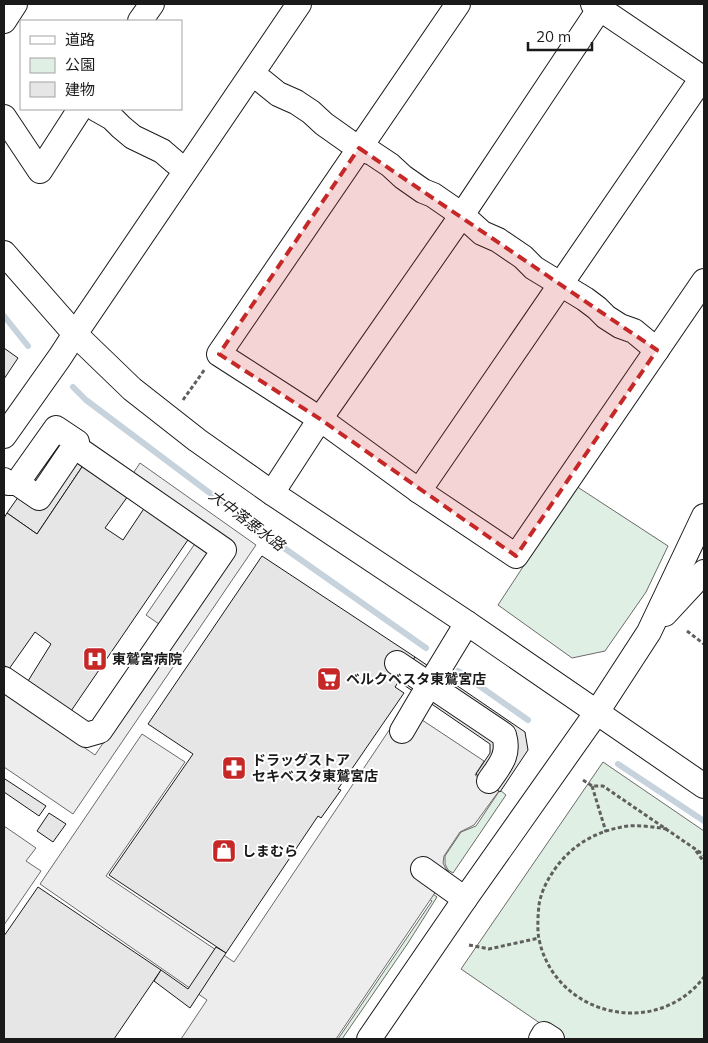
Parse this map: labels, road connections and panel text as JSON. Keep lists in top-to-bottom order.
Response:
{
  "water": ["大中落悪水路"],
  "places": {
    "hospital": ["東鷲宮病院"],
    "supermarket": ["ベルクベスタ東鷲宮店"],
    "pharmacy": ["ドラッグストア セキベスタ東鷲宮店"],
    "shop": ["しまむら"]
  },
  "legend": ["道路", "公園", "建物"],
  "scale_bar": "20 m"
}
